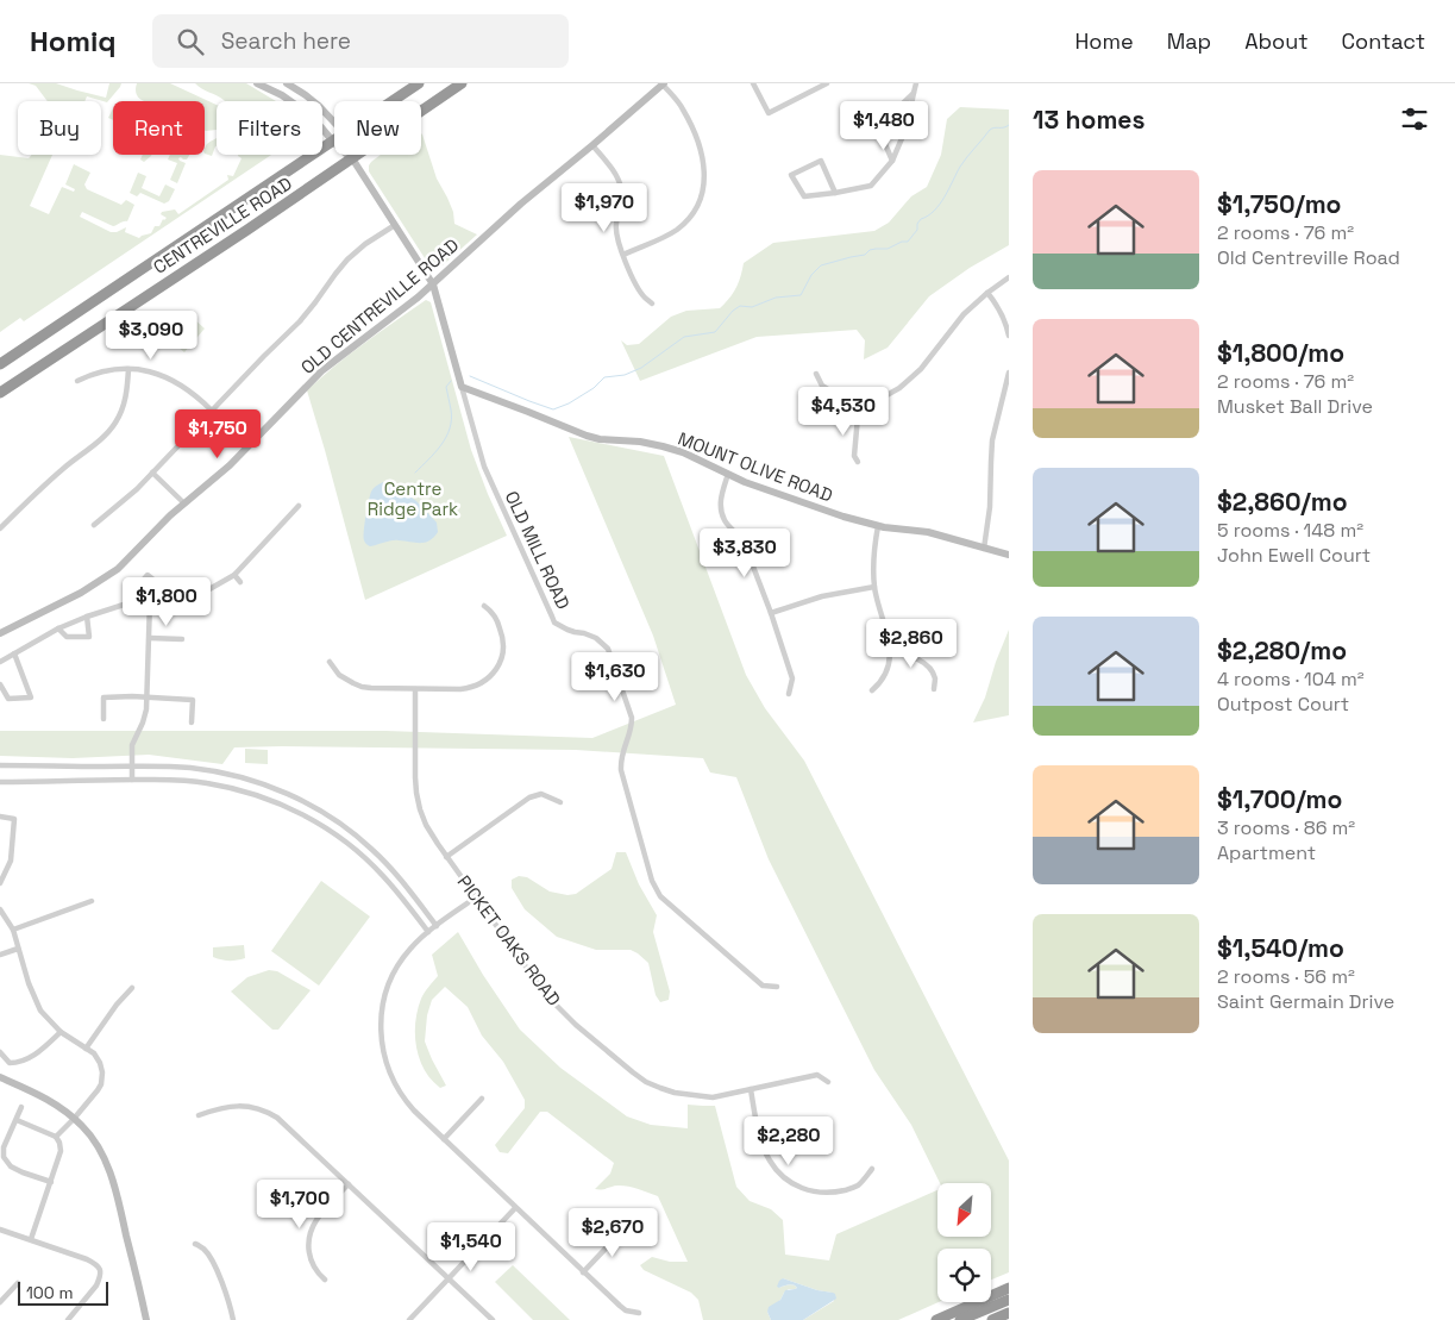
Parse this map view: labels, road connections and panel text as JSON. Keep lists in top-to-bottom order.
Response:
{
  "streets": {
    "highway": ["CENTREVILLE ROAD"],
    "street": [
      "OLD CENTREVILLE ROAD",
      "MOUNT OLIVE ROAD",
      "OLD MILL ROAD",
      "PICKET OAKS ROAD"
    ]
  },
  "crossings": [
    ["CENTREVILLE ROAD", "OLD MILL ROAD"],
    ["OLD CENTREVILLE ROAD", "OLD MILL ROAD"],
    ["MOUNT OLIVE ROAD", "OLD MILL ROAD"]
  ],
  "parks": ["Centre Ridge Park"],
  "scale_bar": "100 m",
  "north": "bottom left",
  "page": {
    "header": "Homiq",
    "search": "Search here",
    "nav": [
      "Home",
      "Map",
      "About",
      "Contact"
    ],
    "heading": "13 homes",
    "price": [
      "$1,480",
      "$1,970",
      "$3,090",
      "$4,530",
      "$1,750",
      "$3,830",
      "$1,800",
      "$2,860",
      "$1,630",
      "$2,280",
      "$1,700",
      "$2,670",
      "$1,540"
    ],
    "chip": [
      "Buy",
      "Rent",
      "Filters",
      "New"
    ],
    "list": [
      {
        "name": "$1,750/mo",
        "note": "2 rooms · 76 m² · Old Centreville Road"
      },
      {
        "name": "$1,800/mo",
        "note": "2 rooms · 76 m² · Musket Ball Drive"
      },
      {
        "name": "$2,860/mo",
        "note": "5 rooms · 148 m² · John Ewell Court"
      },
      {
        "name": "$2,280/mo",
        "note": "4 rooms · 104 m² · Outpost Court"
      },
      {
        "name": "$1,700/mo",
        "note": "3 rooms · 86 m² · Apartment"
      },
      {
        "name": "$1,540/mo",
        "note": "2 rooms · 56 m² · Saint Germain Drive"
      }
    ],
    "scale": "100 m"
  }
}
